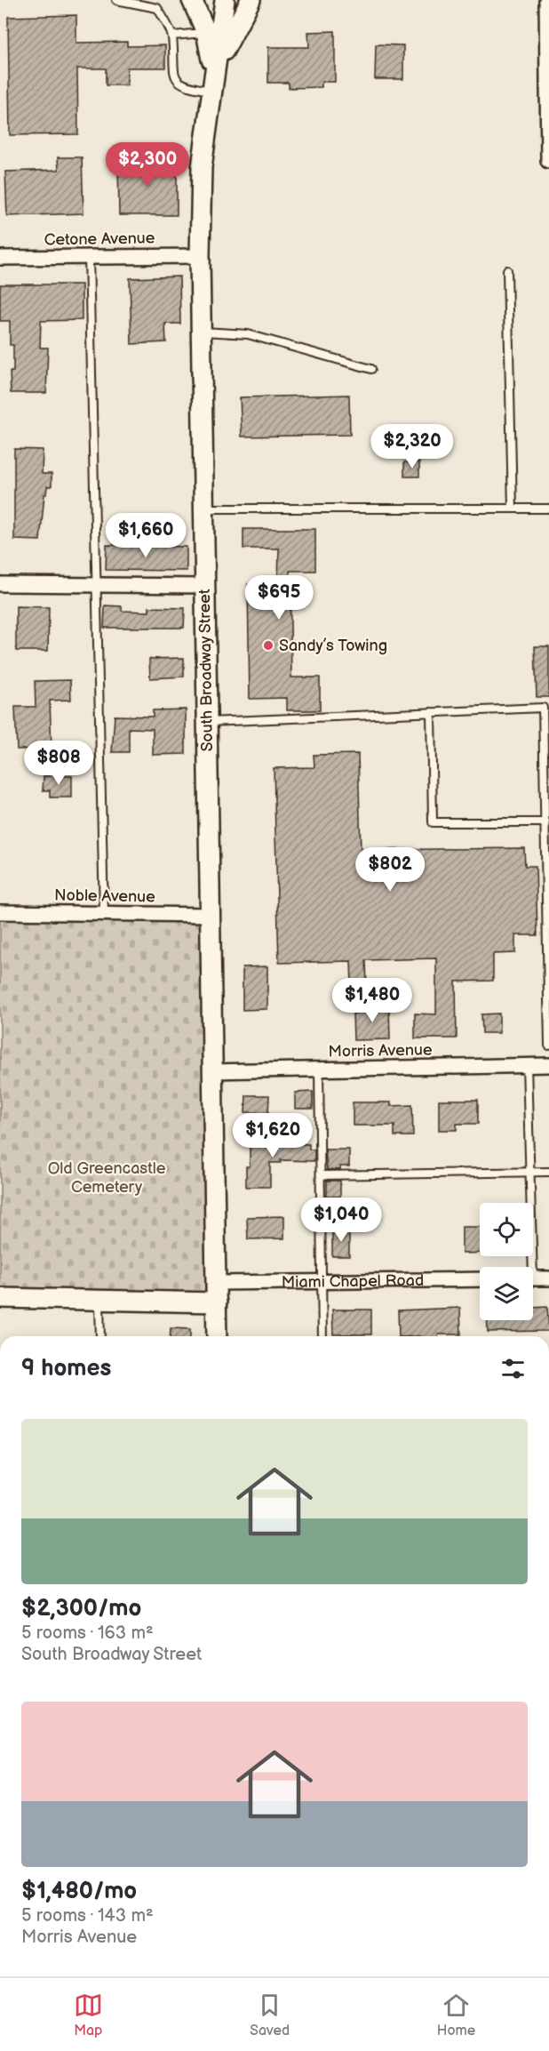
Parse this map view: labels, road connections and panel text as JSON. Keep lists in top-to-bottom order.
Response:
{
  "streets": {
    "street": [
      "Cetone Avenue",
      "South Broadway Street",
      "Noble Avenue",
      "Morris Avenue",
      "Miami Chapel Road"
    ]
  },
  "crossings": [
    ["Cetone Avenue", "South Broadway Street"],
    ["South Broadway Street", "Noble Avenue"],
    ["South Broadway Street", "Morris Avenue"],
    ["South Broadway Street", "Miami Chapel Road"]
  ],
  "parks": ["Old Greencastle Cemetery"],
  "places": ["Sandy’s Towing"],
  "page": {
    "price": [
      "$2,300",
      "$2,320",
      "$1,660",
      "$695",
      "$808",
      "$802",
      "$1,480",
      "$1,620",
      "$1,040"
    ],
    "heading": "9 homes",
    "list": [
      {
        "name": "$2,300/mo",
        "note": "5 rooms · 163 m² · South Broadway Street"
      },
      {
        "name": "$1,480/mo",
        "note": "5 rooms · 143 m² · Morris Avenue"
      }
    ],
    "tabs": ["Map", "Saved", "Home"]
  }
}
